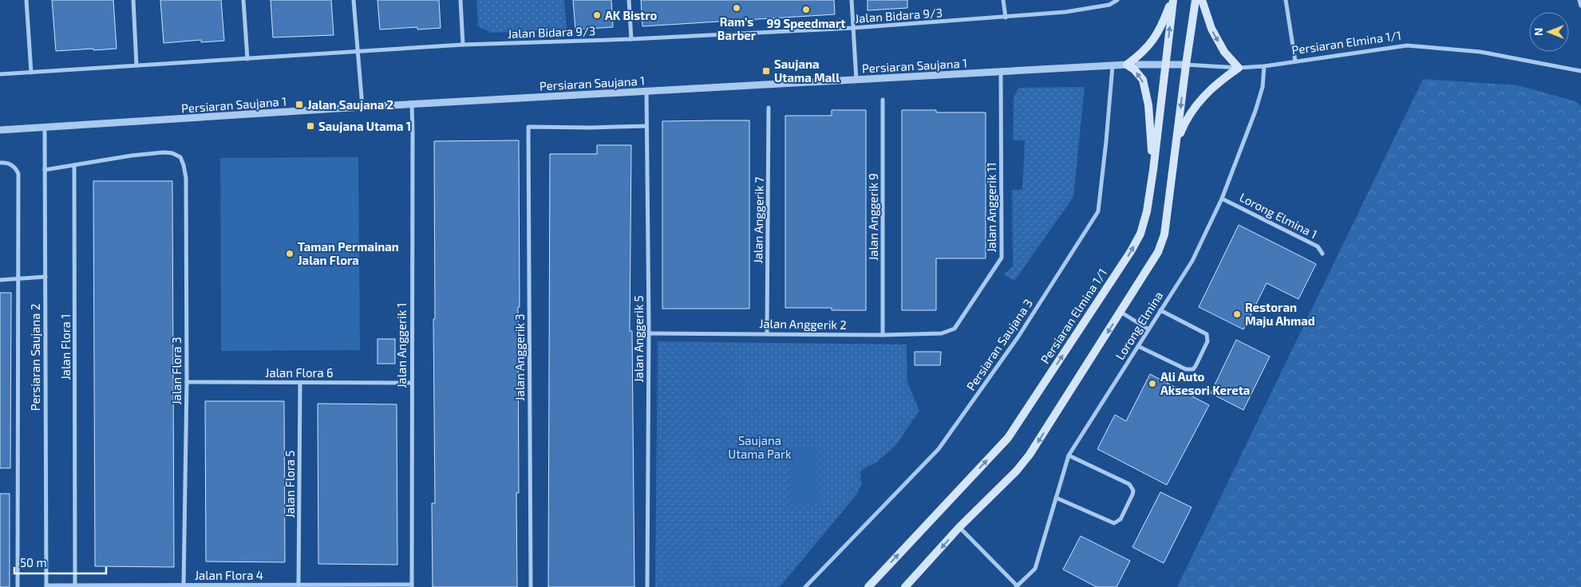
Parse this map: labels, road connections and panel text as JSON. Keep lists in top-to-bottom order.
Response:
{
  "streets": {
    "main road": ["Persiaran Elmina 1/1"],
    "street": [
      "Jalan Bidara 9/3",
      "Persiaran Saujana 1",
      "Jalan Anggerik 11",
      "Lorong Elmina 1",
      "Jalan Anggerik 9",
      "Jalan Anggerik 7",
      "Jalan Anggerik 2",
      "Lorong Elmina",
      "Jalan Anggerik 5",
      "Persiaran Saujana 3",
      "Jalan Anggerik 1",
      "Jalan Flora 1",
      "Persiaran Saujana 2",
      "Jalan Anggerik 3",
      "Jalan Flora 3",
      "Jalan Flora 6",
      "Jalan Flora 5",
      "Jalan Flora 4"
    ]
  },
  "crossings": [
    ["Persiaran Elmina 1/1", "Persiaran Saujana 1"],
    ["Persiaran Elmina 1/1", "Lorong Elmina"],
    ["Persiaran Saujana 1", "Jalan Anggerik 11"],
    ["Persiaran Saujana 1", "Jalan Anggerik 5"],
    ["Persiaran Saujana 1", "Persiaran Saujana 3"],
    ["Persiaran Saujana 1", "Jalan Anggerik 1"],
    ["Persiaran Saujana 1", "Persiaran Saujana 2"],
    ["Jalan Anggerik 11", "Jalan Anggerik 2"],
    ["Lorong Elmina 1", "Lorong Elmina"],
    ["Jalan Anggerik 9", "Jalan Anggerik 2"],
    ["Jalan Anggerik 7", "Jalan Anggerik 2"],
    ["Jalan Anggerik 2", "Jalan Anggerik 5"],
    ["Jalan Anggerik 5", "Jalan Anggerik 3"],
    ["Jalan Anggerik 1", "Jalan Flora 6"],
    ["Jalan Anggerik 1", "Jalan Flora 4"],
    ["Jalan Flora 1", "Jalan Flora 3"],
    ["Jalan Flora 1", "Jalan Flora 4"],
    ["Persiaran Saujana 2", "Jalan Flora 4"],
    ["Jalan Flora 3", "Jalan Flora 6"],
    ["Jalan Flora 3", "Jalan Flora 4"],
    ["Jalan Flora 6", "Jalan Flora 5"],
    ["Jalan Flora 5", "Jalan Flora 4"]
  ],
  "parks": ["Saujana Utama Park"],
  "places": {
    "other": [
      "Ram’s Barber",
      "99 Speedmart",
      "AK Bistro",
      "Taman Permainan Jalan Flora",
      "Restoran Maju Ahmad",
      "Ali Auto Aksesori Kereta"
    ],
    "transit": ["Saujana Utama Mall", "Jalan Saujana 2", "Saujana Utama 1"]
  },
  "scale_bar": "50 m",
  "north": "left"
}
